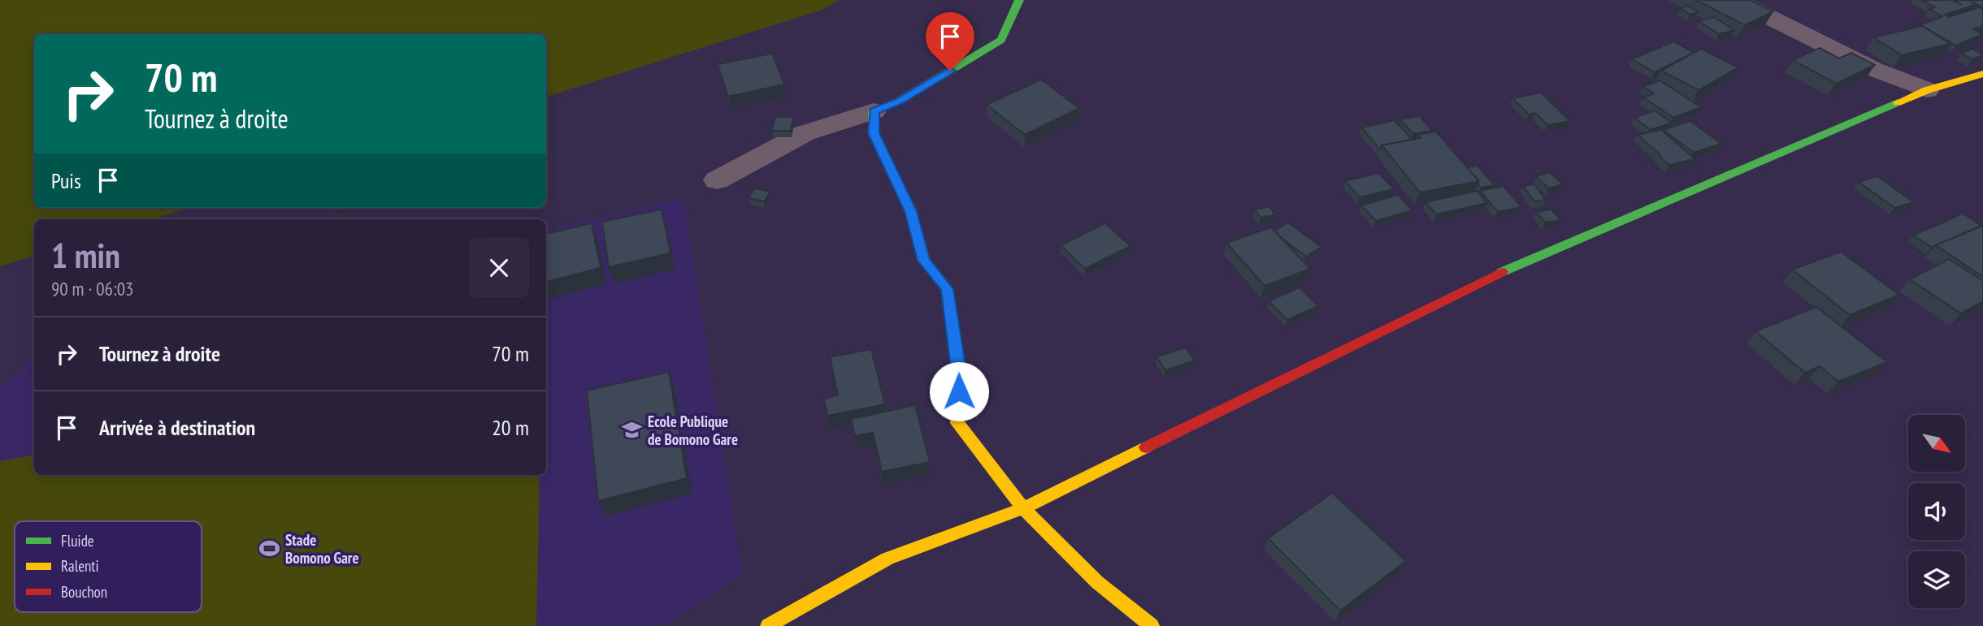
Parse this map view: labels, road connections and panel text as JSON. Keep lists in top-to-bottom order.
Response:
{
  "places": {
    "school or university": ["Ecole Publique de Bomono Gare"],
    "sports": ["Stade Bomono Gare"]
  },
  "legend": ["Fluide", "Ralenti", "Bouchon"],
  "north": "bottom right",
  "page": {
    "turn": ["70 m", "Tournez à droite"],
    "then": "Puis",
    "heading": ["1 min", "90 m · 06:03"],
    "list": [
      {
        "name": "Tournez à droite",
        "value": "70 m"
      },
      {
        "name": "Arrivée à destination",
        "value": "20 m"
      }
    ]
  }
}
